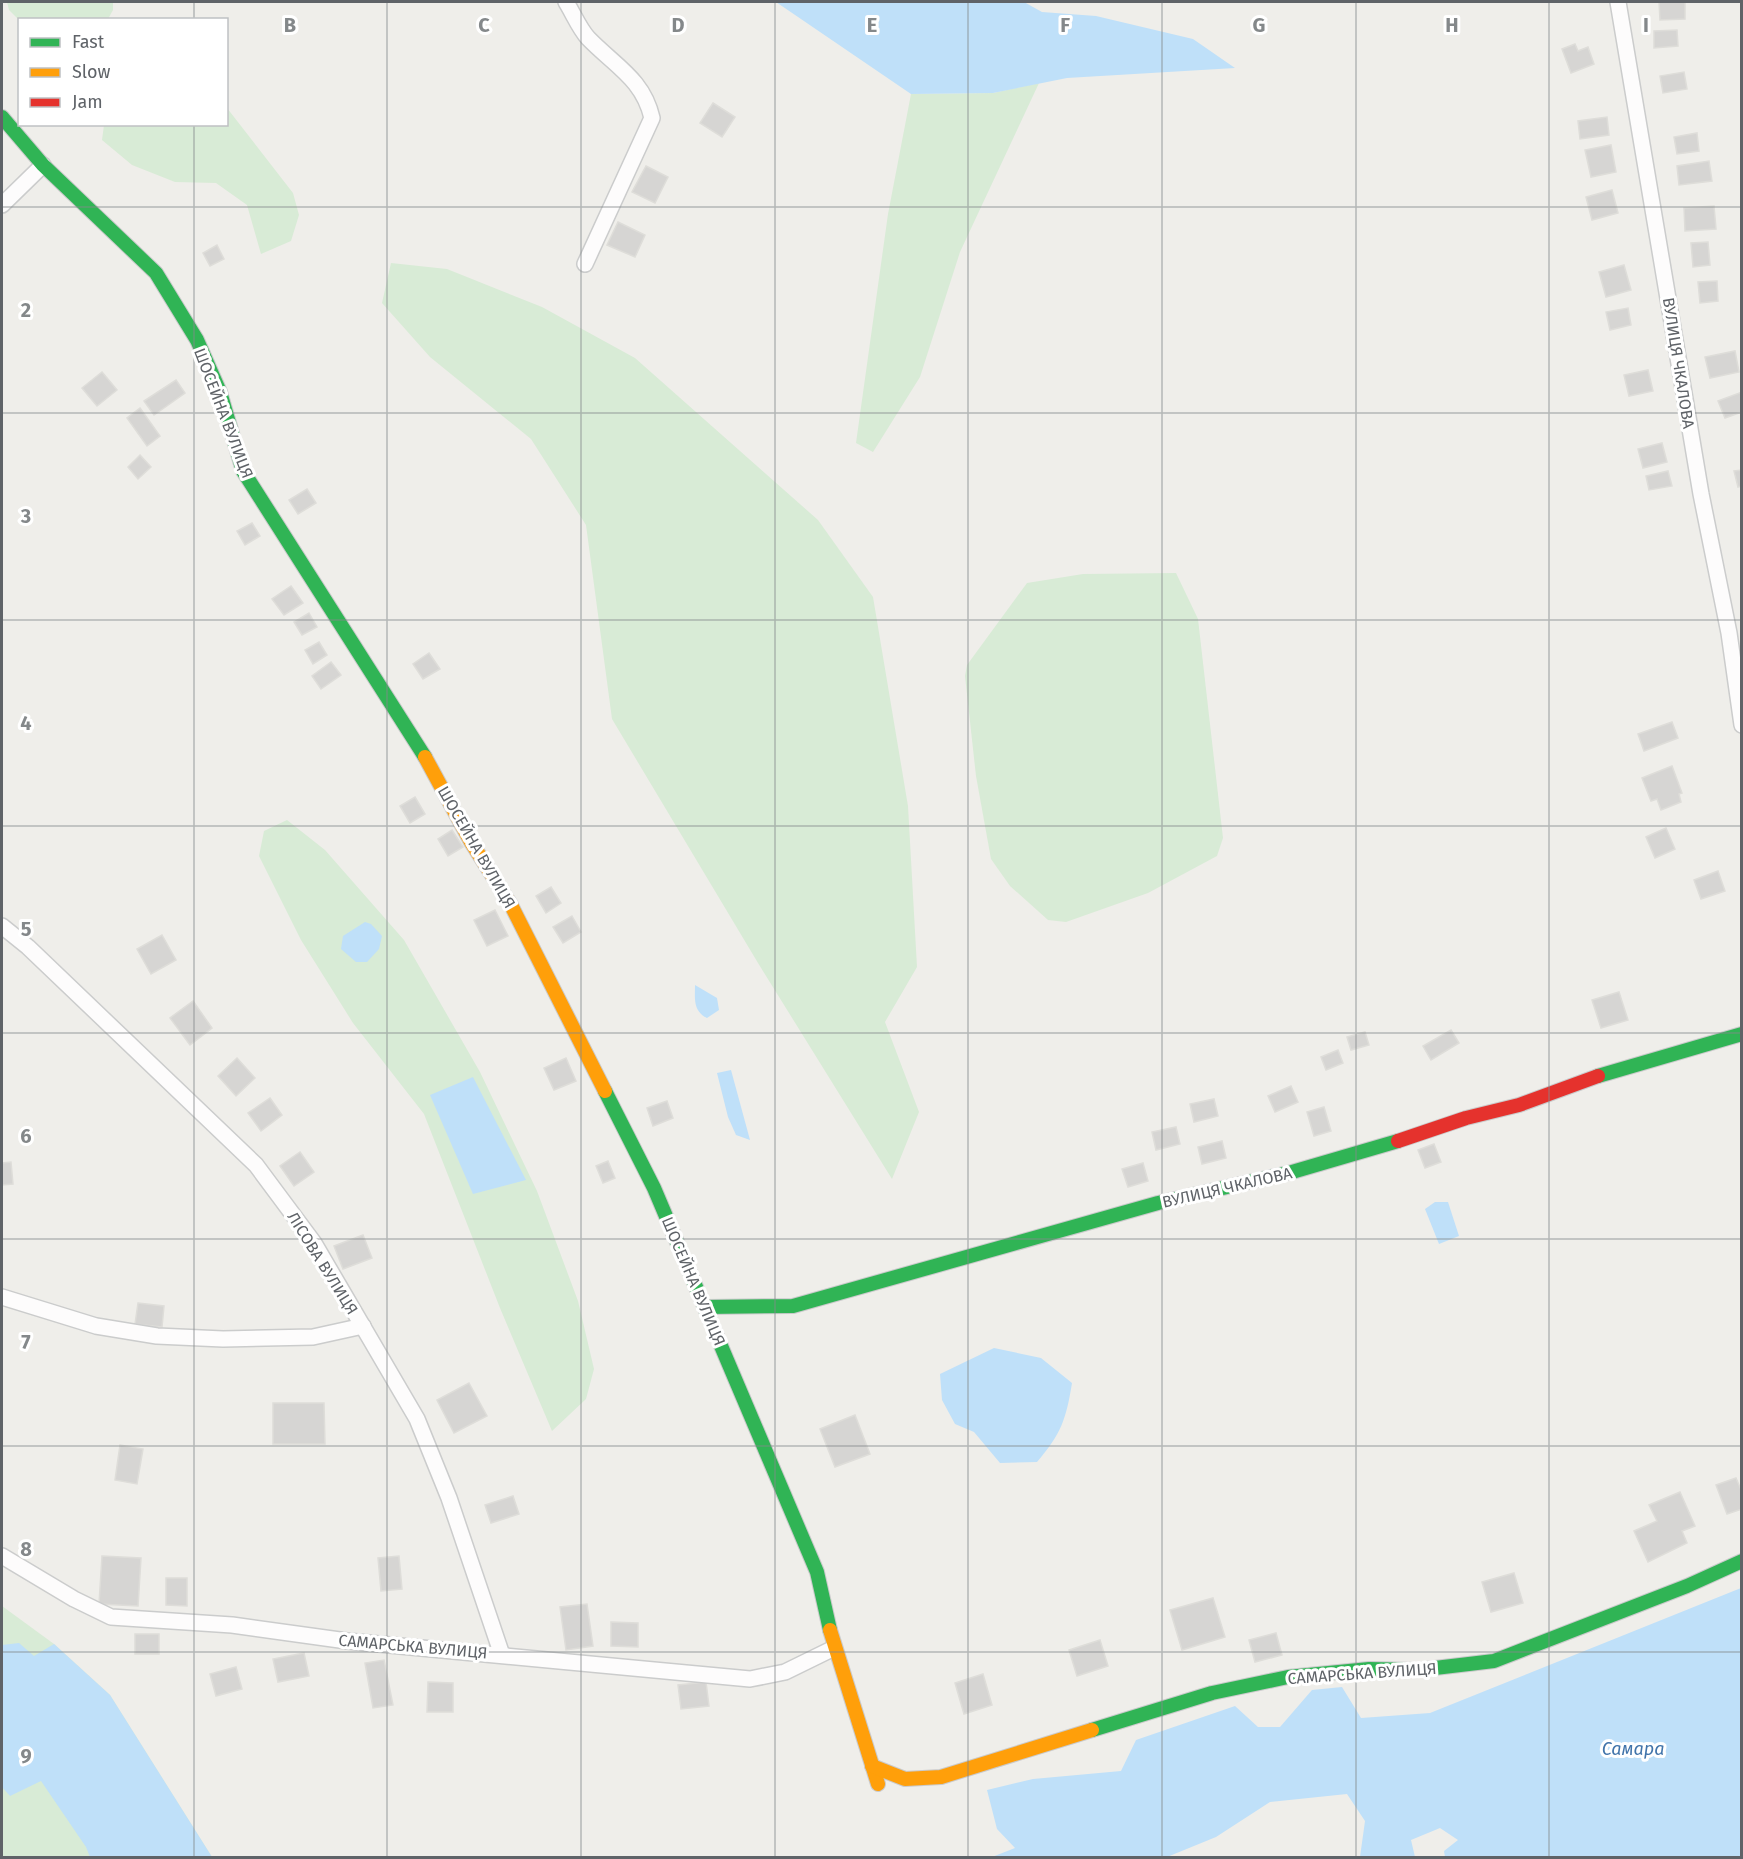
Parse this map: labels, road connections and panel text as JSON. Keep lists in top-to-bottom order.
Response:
{
  "streets": {
    "street": [
      "ВУЛИЦЯ ЧКАЛОВА",
      "ШОСЕЙНА ВУЛИЦЯ",
      "ЛІСОВА ВУЛИЦЯ",
      "САМАРСЬКА ВУЛИЦЯ"
    ]
  },
  "crossings": [
    ["ВУЛИЦЯ ЧКАЛОВА", "ШОСЕЙНА ВУЛИЦЯ"],
    ["ШОСЕЙНА ВУЛИЦЯ", "САМАРСЬКА ВУЛИЦЯ"],
    ["ЛІСОВА ВУЛИЦЯ", "САМАРСЬКА ВУЛИЦЯ"]
  ],
  "water": ["Самара"],
  "legend": ["Fast", "Slow", "Jam"],
  "grid": {
    "columns": [
      "B",
      "C",
      "D",
      "E",
      "F",
      "G",
      "H",
      "I"
    ],
    "rows": [
      "2",
      "3",
      "4",
      "5",
      "6",
      "7",
      "8",
      "9"
    ]
  }
}
